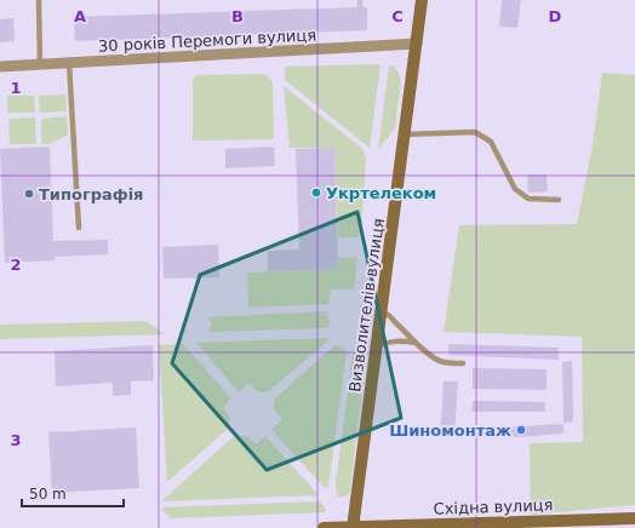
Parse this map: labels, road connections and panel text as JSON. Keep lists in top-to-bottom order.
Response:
{
  "streets": {
    "main road": ["Визволителів вулиця", "Східна вулиця"],
    "street": ["30 років Перемоги вулиця"]
  },
  "crossings": [
    ["30 років Перемоги вулиця", "Визволителів вулиця"],
    ["Визволителів вулиця", "Східна вулиця"]
  ],
  "places": ["Укртелеком", "Типографія", "Шиномонтаж"],
  "scale_bar": "50 m",
  "grid": {
    "columns": [
      "A",
      "B",
      "C",
      "D"
    ],
    "rows": ["1", "2", "3"]
  }
}
